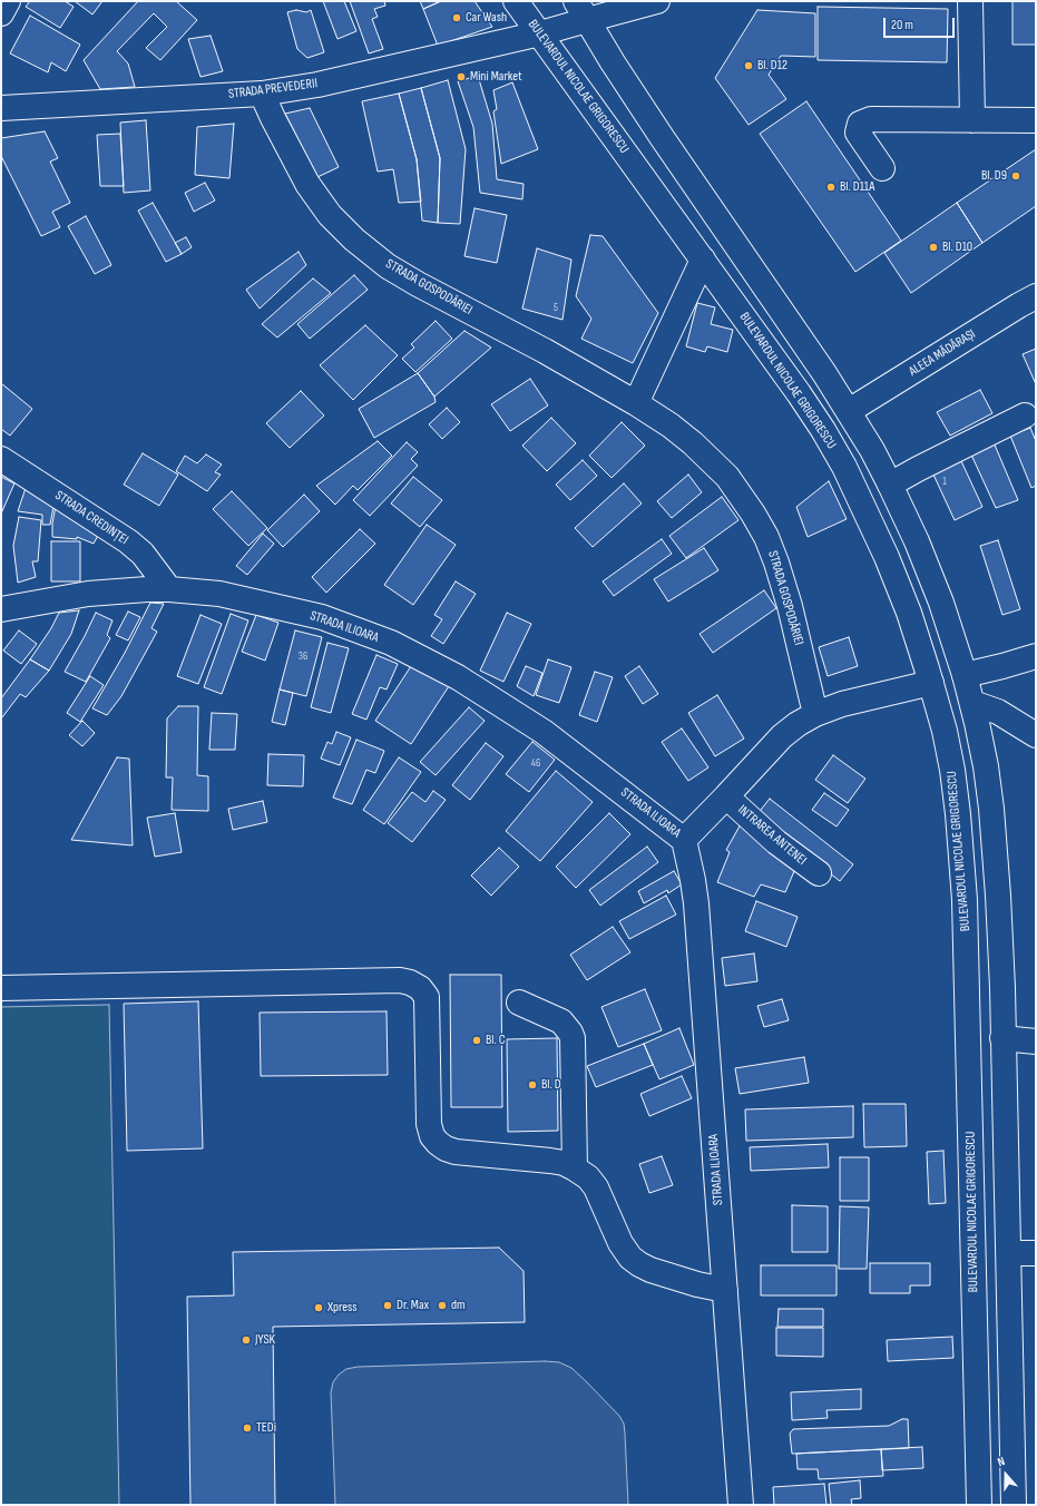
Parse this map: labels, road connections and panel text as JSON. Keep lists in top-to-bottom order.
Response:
{
  "streets": {
    "street": [
      "BULEVARDUL NICOLAE GRIGORESCU",
      "STRADA PREVEDERII",
      "STRADA GOSPODĂRIEI",
      "ALEEA MĂDĂRAȘI",
      "STRADA CREDINȚEI",
      "STRADA ILIOARA",
      "INTRAREA ANTENEI"
    ]
  },
  "crossings": [
    ["BULEVARDUL NICOLAE GRIGORESCU", "STRADA PREVEDERII"],
    ["STRADA PREVEDERII", "STRADA GOSPODĂRIEI"],
    ["STRADA CREDINȚEI", "STRADA ILIOARA"]
  ],
  "places": [
    "Car Wash",
    "Bl. D12",
    "Mini Market",
    "Bl. D9",
    "Bl. D11A",
    "Bl. D10",
    "Bl. C",
    "Bl. D",
    "Dr. Max",
    "dm",
    "Xpress",
    "JYSK",
    "TEDi"
  ],
  "house_numbers": [
    "5",
    "1",
    "36",
    "46"
  ],
  "scale_bar": "20 m",
  "north": "top"
}
